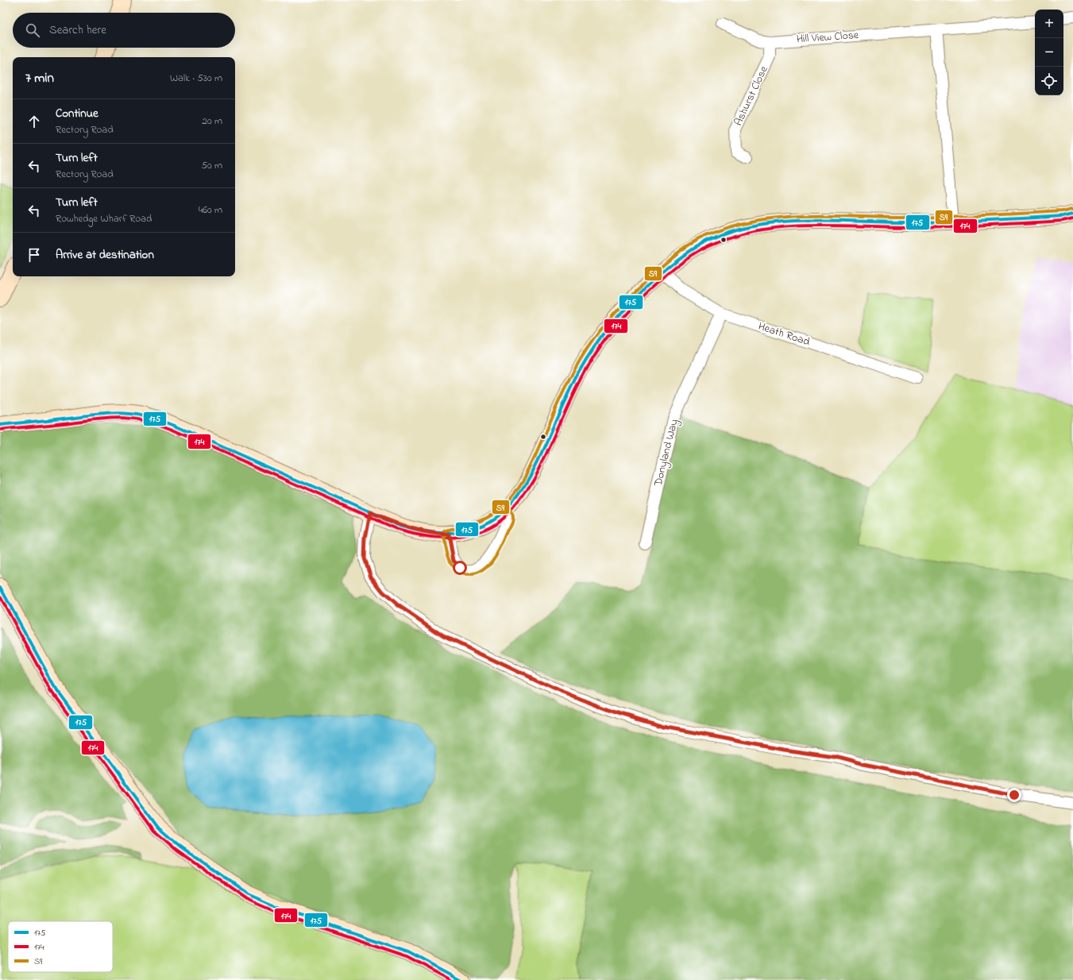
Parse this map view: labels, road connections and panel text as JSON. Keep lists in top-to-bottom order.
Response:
{
  "streets": {
    "street": [
      "Hill View Close",
      "Ashurst Close",
      "Heath Road",
      "Donyland Way"
    ]
  },
  "crossings": [
    ["Hill View Close", "Ashurst Close"],
    ["Heath Road", "Donyland Way"]
  ],
  "lines": ["transit line S9", "transit line 175", "transit line 174"],
  "legend": ["175", "174", "S9"],
  "page": {
    "map_buttons": ["+", "−"],
    "search": "Search here",
    "heading": ["7 min", "Walk · 530 m"],
    "list": [
      ["Continue", "Rectory Road", "20 m"],
      ["Turn left", "Rectory Road", "50 m"],
      ["Turn left", "Rowhedge Wharf Road", "460 m"],
      "Arrive at destination"
    ]
  }
}
